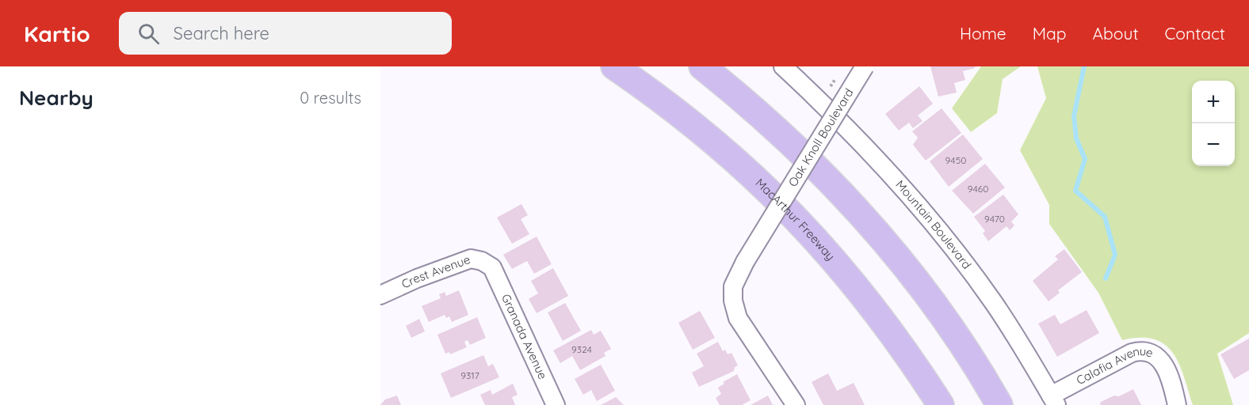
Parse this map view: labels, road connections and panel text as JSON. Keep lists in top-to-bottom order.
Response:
{
  "streets": {
    "highway": ["MacArthur Freeway"],
    "street": [
      "Oak Knoll Boulevard",
      "Mountain Boulevard",
      "Crest Avenue",
      "Granada Avenue",
      "Calafia Avenue"
    ]
  },
  "crossings": [
    ["Mountain Boulevard", "Calafia Avenue"],
    ["Crest Avenue", "Granada Avenue"]
  ],
  "house_numbers": [
    "9450",
    "9460",
    "9470",
    "9324",
    "9317"
  ],
  "page": {
    "header": "Kartio",
    "search": "Search here",
    "nav": [
      "Home",
      "Map",
      "About",
      "Contact"
    ],
    "heading": ["Nearby", "0 results"],
    "map_buttons": ["+", "−"]
  }
}
